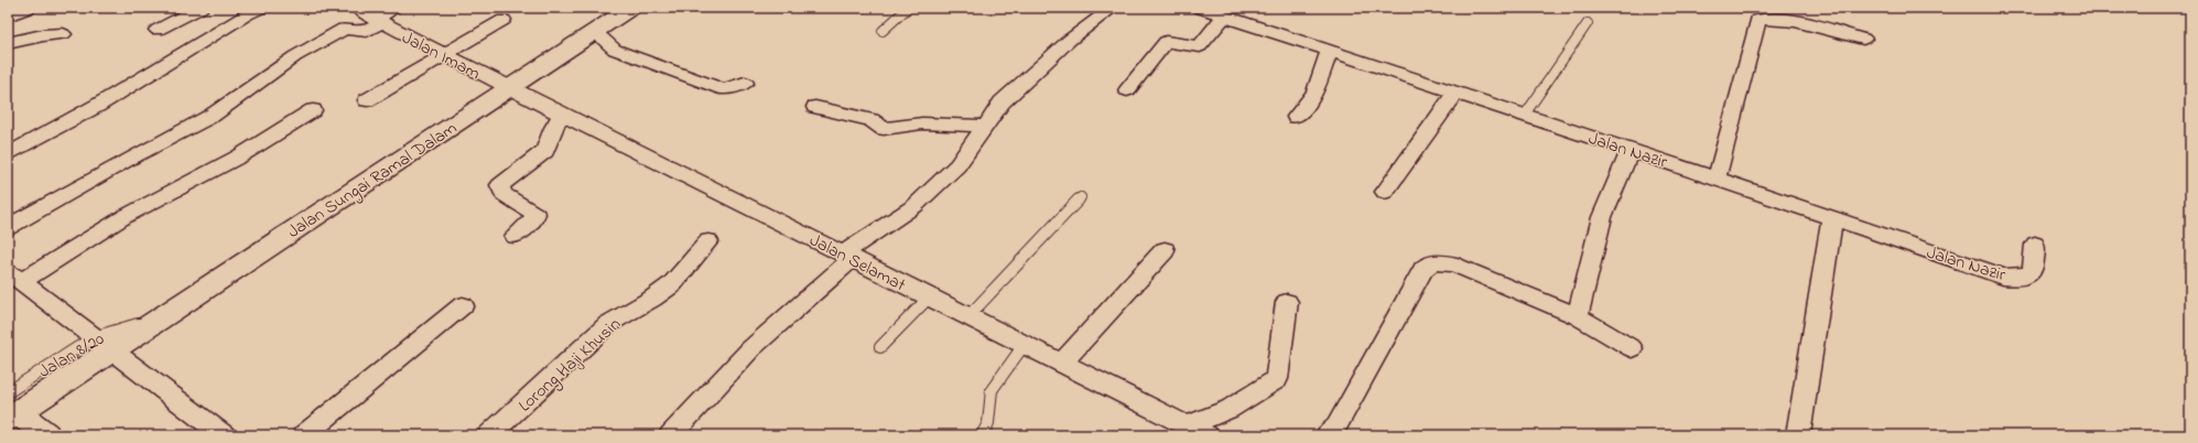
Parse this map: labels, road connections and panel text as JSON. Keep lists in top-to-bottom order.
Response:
{
  "streets": {
    "street": [
      "Jalan Imam",
      "Jalan Nazir",
      "Jalan Sungai Ramal Dalam",
      "Jalan Selamat",
      "Jalan 8/20",
      "Lorong Haji Khusin"
    ]
  },
  "crossings": [
    ["Jalan Imam", "Jalan Sungai Ramal Dalam"],
    ["Jalan Imam", "Jalan Selamat"],
    ["Jalan Sungai Ramal Dalam", "Jalan Selamat"],
    ["Jalan Sungai Ramal Dalam", "Jalan 8/20"]
  ]
}
